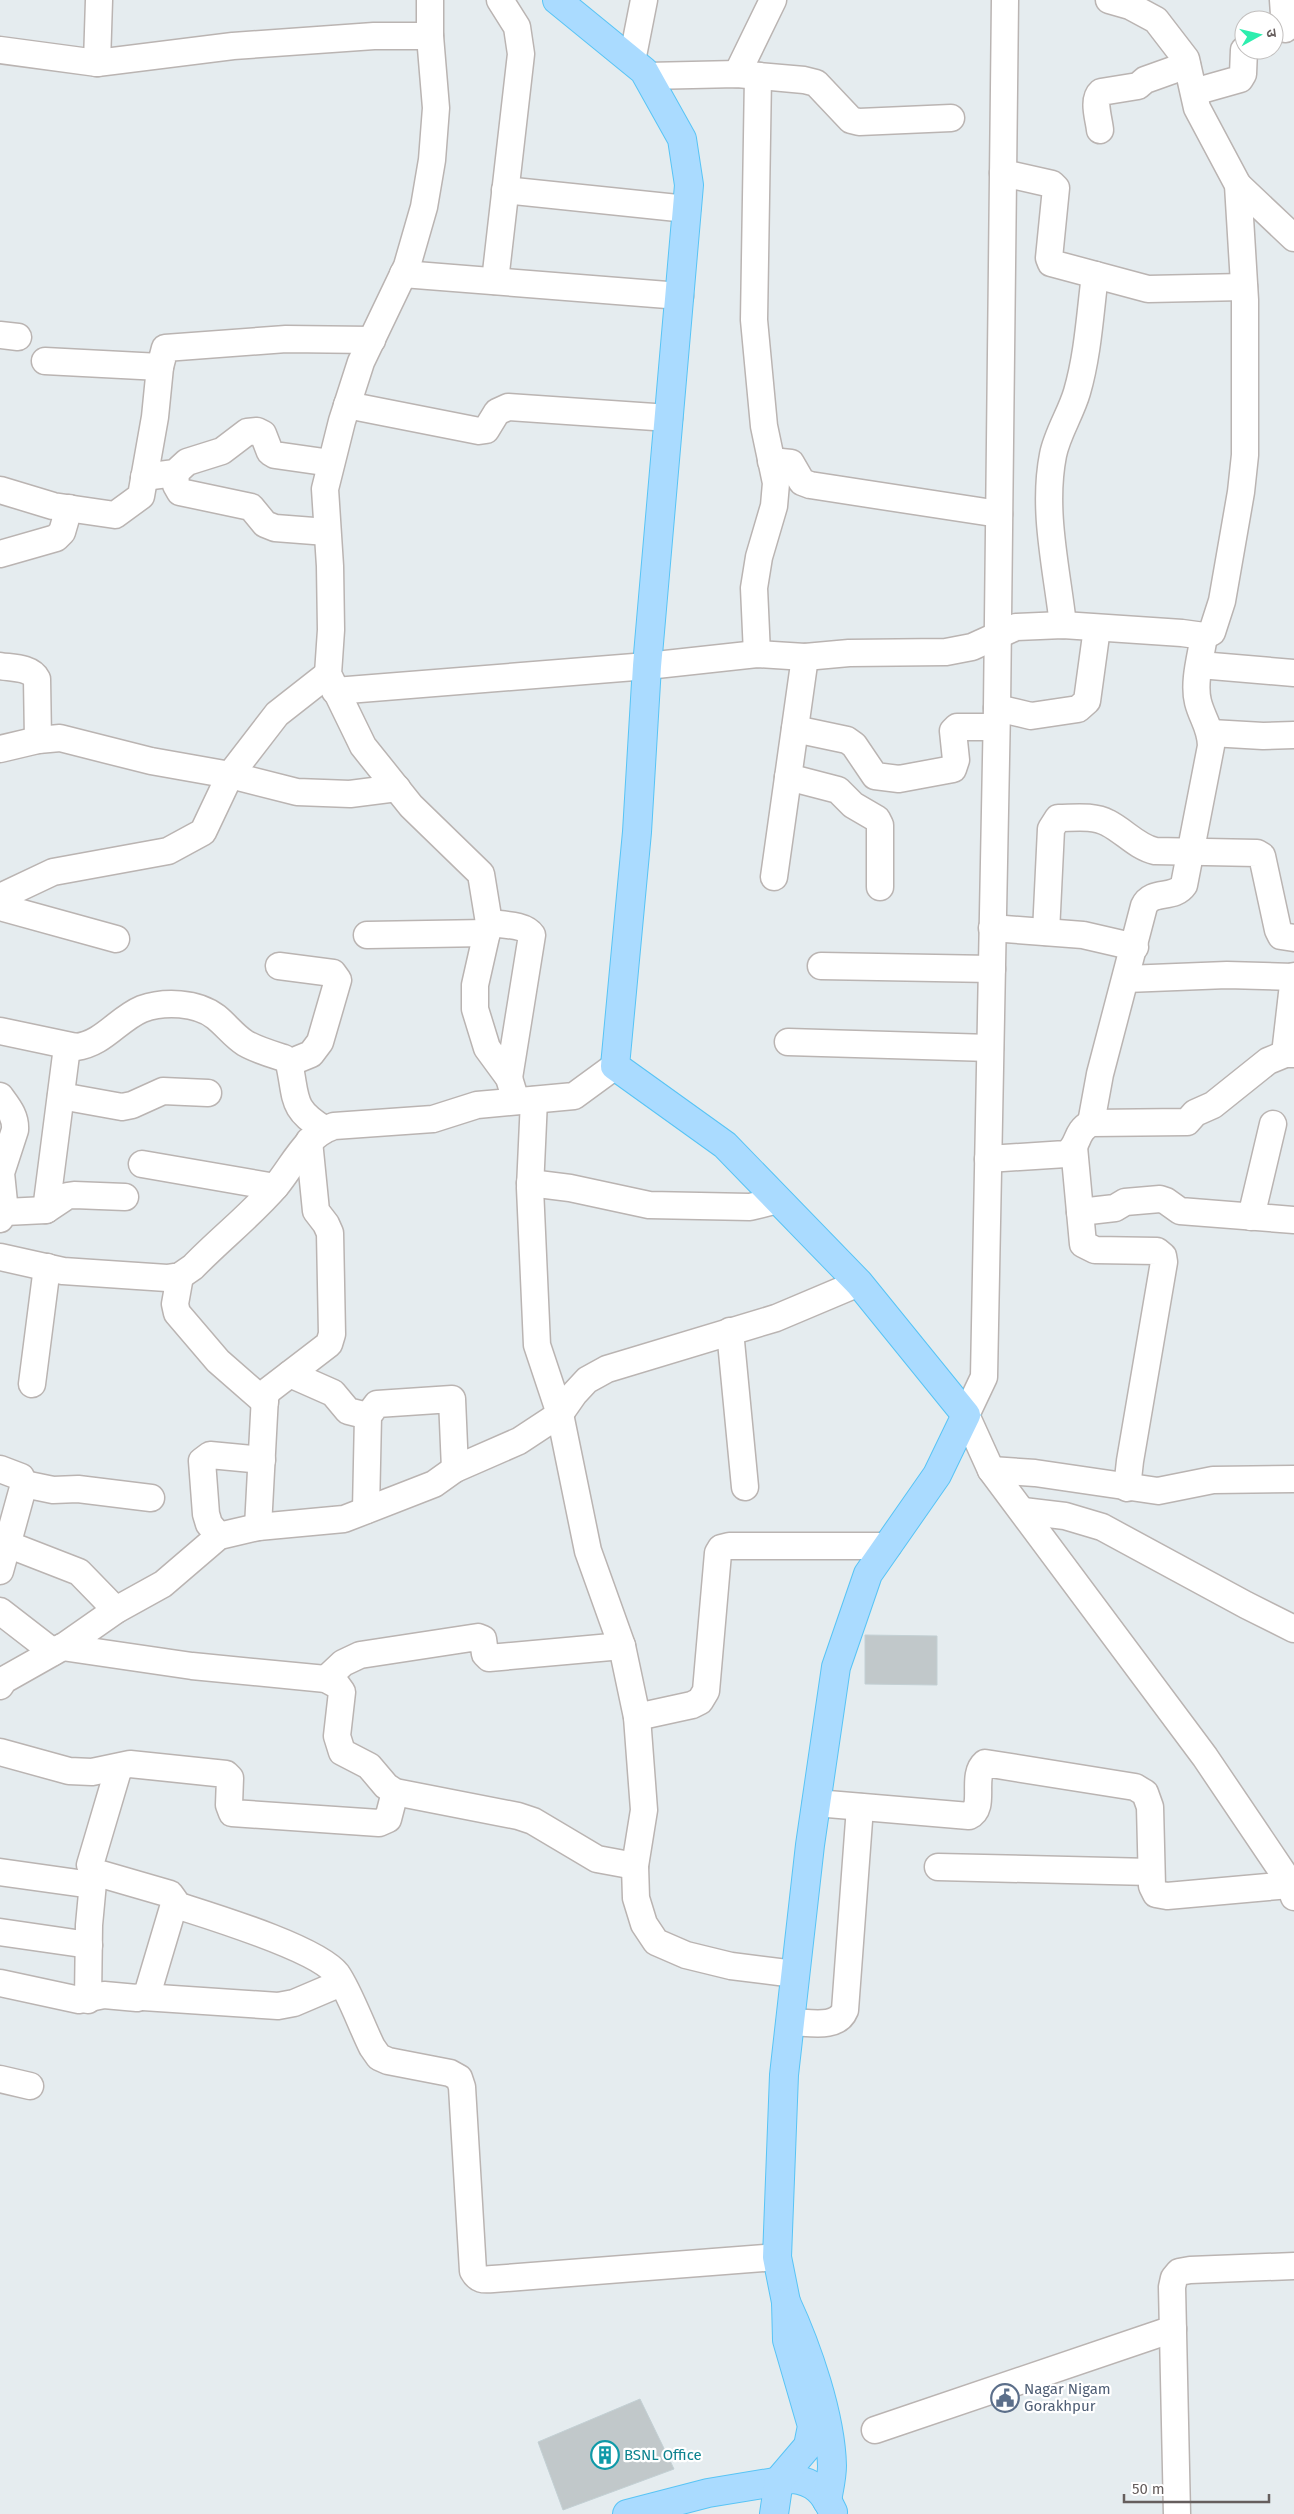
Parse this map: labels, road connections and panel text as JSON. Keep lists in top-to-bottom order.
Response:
{
  "places": {
    "public building": ["Nagar Nigam Gorakhpur"],
    "building": ["BSNL Office"]
  },
  "scale_bar": "50 m",
  "north": "right"
}
